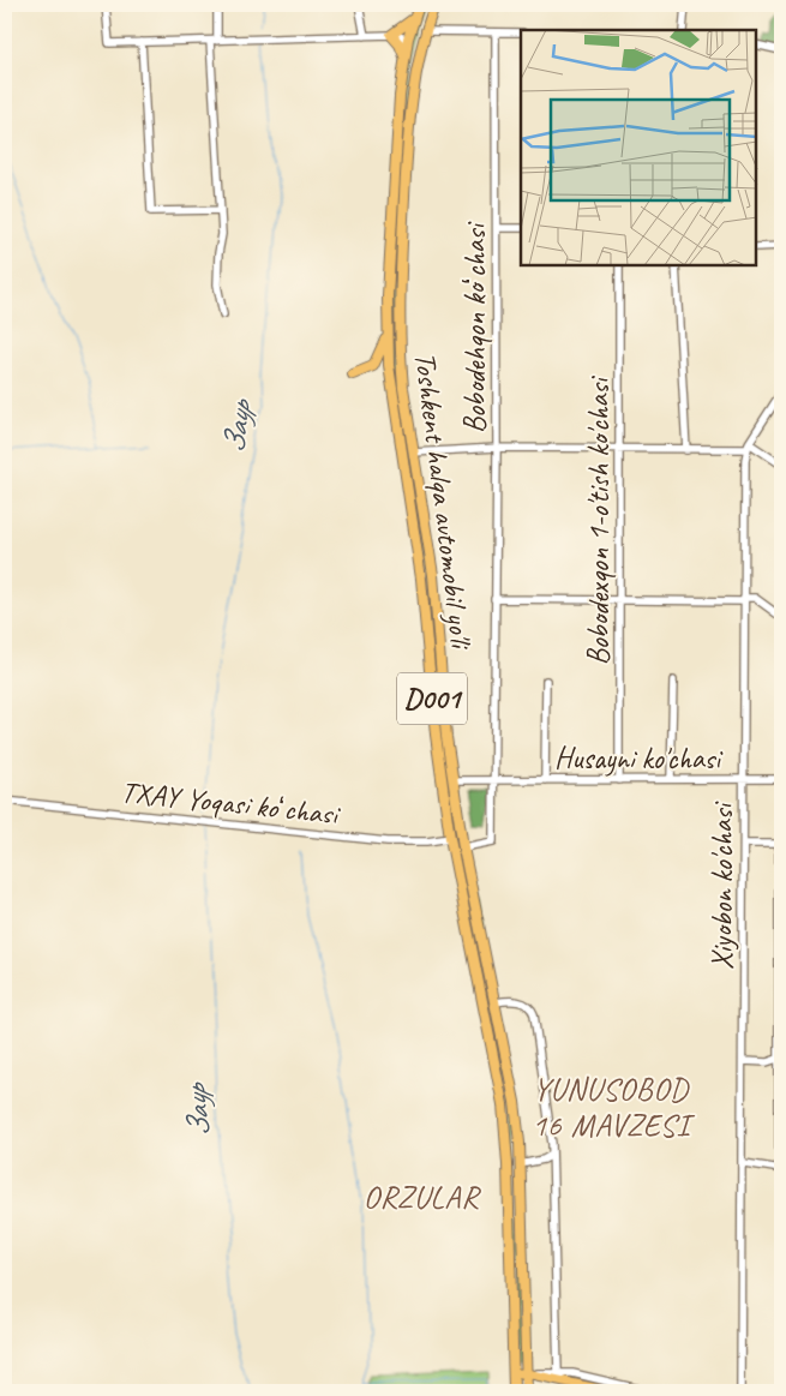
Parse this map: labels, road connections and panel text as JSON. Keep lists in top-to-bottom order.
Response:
{
  "streets": {
    "highway": ["Toshkent halqa avtomobil yo'li", "D001"],
    "street": [
      "Bobodehqon koʻchasi",
      "Bobodexqon 1-o'tish ko'chasi",
      "Husayni ko'chasi",
      "TXAY Yoqasi koʻchasi",
      "Xiyobon ko'chasi"
    ]
  },
  "crossings": [
    ["Bobodehqon koʻchasi", "Toshkent halqa avtomobil yo'li"],
    ["Bobodehqon koʻchasi", "Husayni ko'chasi"],
    ["Toshkent halqa avtomobil yo'li", "Husayni ko'chasi"],
    ["Toshkent halqa avtomobil yo'li", "TXAY Yoqasi koʻchasi"],
    ["Bobodexqon 1-o'tish ko'chasi", "Husayni ko'chasi"],
    ["Husayni ko'chasi", "Xiyobon ko'chasi"]
  ],
  "districts": ["YUNUSOBOD 16 MAVZESI", "ORZULAR"],
  "water": ["Заур"]
}
